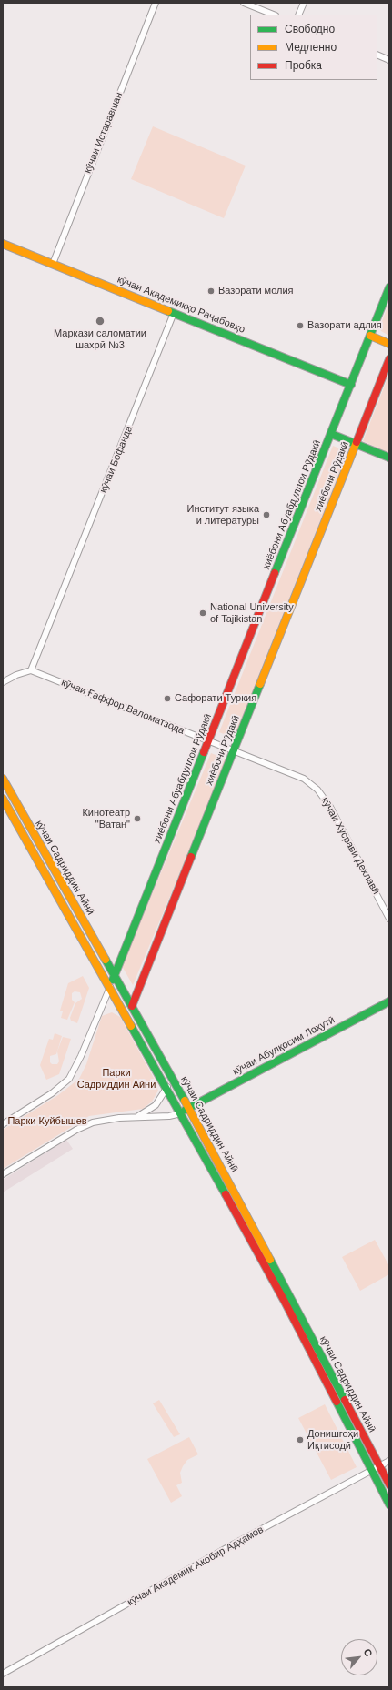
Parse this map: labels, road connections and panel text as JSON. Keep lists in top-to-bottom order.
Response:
{
  "streets": {
    "main road": [
      "кӯчаи Академикҳо Раҷабовҳо",
      "хиёбони Рӯдакӣ",
      "хиёбони Абуабдуллои Рӯдакӣ",
      "кӯчаи Садриддин Айнӣ",
      "кӯчаи Абулқосим Лоҳутӣ"
    ],
    "street": [
      "кӯчаи Истаравшан",
      "кӯчаи Бофанда",
      "кӯчаи Ғаффор Валоматзода",
      "кӯчаи Хусрави Дехлавӣ",
      "кӯчаи Академик Акобир Адҳамов"
    ]
  },
  "crossings": [
    ["кӯчаи Истаравшан", "кӯчаи Академикҳо Раҷабовҳо"],
    ["кӯчаи Академикҳо Раҷабовҳо", "кӯчаи Бофанда"],
    ["кӯчаи Академикҳо Раҷабовҳо", "хиёбони Абуабдуллои Рӯдакӣ"],
    ["кӯчаи Бофанда", "кӯчаи Ғаффор Валоматзода"],
    ["хиёбони Рӯдакӣ", "кӯчаи Ғаффор Валоматзода"],
    ["хиёбони Рӯдакӣ", "кӯчаи Садриддин Айнӣ"],
    ["хиёбони Абуабдуллои Рӯдакӣ", "кӯчаи Ғаффор Валоматзода"],
    ["хиёбони Абуабдуллои Рӯдакӣ", "кӯчаи Садриддин Айнӣ"],
    ["кӯчаи Ғаффор Валоматзода", "кӯчаи Хусрави Дехлавӣ"],
    ["кӯчаи Садриддин Айнӣ", "кӯчаи Абулқосим Лоҳутӣ"],
    ["кӯчаи Садриддин Айнӣ", "кӯчаи Академик Акобир Адҳамов"]
  ],
  "parks": ["Парки Садриддин Айнӣ", "Парки Куйбышев"],
  "places": [
    "Вазорати молия",
    "Маркази саломатии шахрӣ №3",
    "Вазорати адлия",
    "Институт языка и литературы",
    "National University of Tajikistan",
    "Сафорати Туркия",
    "Кинотеатр \"Ватан\"",
    "Донишгоҳи Иқтисодӣ"
  ],
  "legend": ["Свободно", "Медленно", "Пробка"],
  "north": "top right"
}
